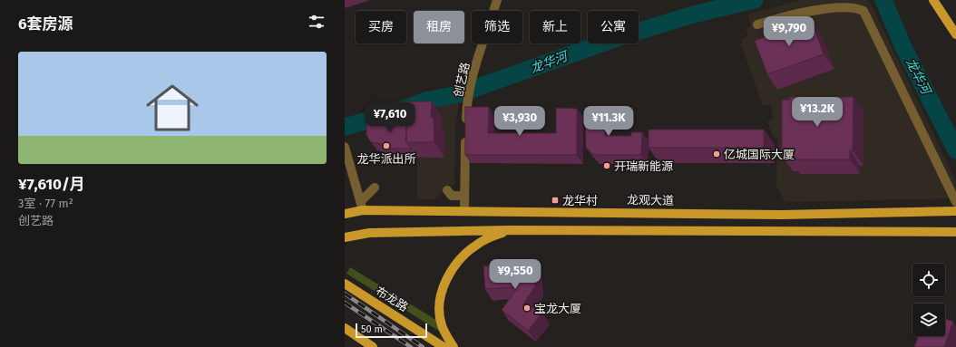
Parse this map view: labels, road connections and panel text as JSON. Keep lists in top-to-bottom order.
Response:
{
  "streets": {
    "main road": ["龙观大道", "布龙路"],
    "street": ["创艺路"]
  },
  "crossings": [
    ["创艺路", "龙观大道"]
  ],
  "water": ["龙华河"],
  "places": {
    "other": [
      "龙华派出所",
      "亿城国际大厦",
      "开瑞新能源",
      "宝龙大厦"
    ],
    "transit": ["龙华村"]
  },
  "scale_bar": "50 m",
  "page": {
    "heading": "6套房源",
    "chip": [
      "买房",
      "租房",
      "筛选",
      "新上",
      "公寓"
    ],
    "price": [
      "¥9,790",
      "¥13.2K",
      "¥7,610",
      "¥3,930",
      "¥11.3K",
      "¥9,550"
    ],
    "list": [
      {
        "name": "¥7,610/月",
        "note": "3室 · 77 m² · 创艺路"
      }
    ],
    "scale": "50 m"
  }
}
